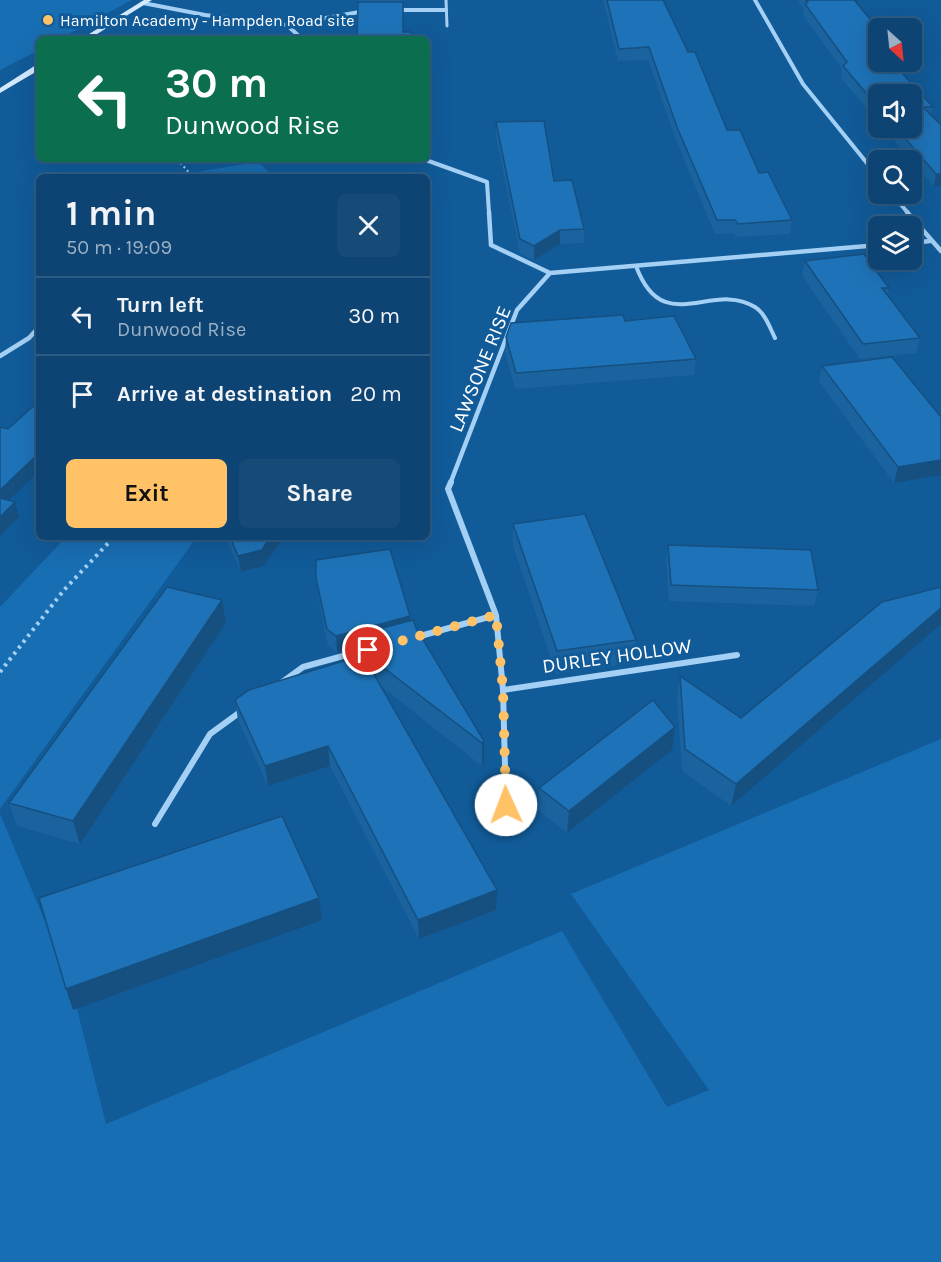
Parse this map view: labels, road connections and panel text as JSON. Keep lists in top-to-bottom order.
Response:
{
  "streets": {
    "street": ["LAWSONE RISE", "DURLEY HOLLOW"]
  },
  "crossings": [
    ["LAWSONE RISE", "DURLEY HOLLOW"]
  ],
  "places": ["Hamilton Academy - Hampden Road site"],
  "north": "bottom right",
  "page": {
    "turn": ["30 m", "Dunwood Rise"],
    "heading": ["1 min", "50 m · 19:09"],
    "list": [
      {
        "name": "Turn left",
        "note": "Dunwood Rise",
        "value": "30 m"
      },
      {
        "name": "Arrive at destination",
        "value": "20 m"
      }
    ],
    "buttons": ["Exit", "Share"]
  }
}
